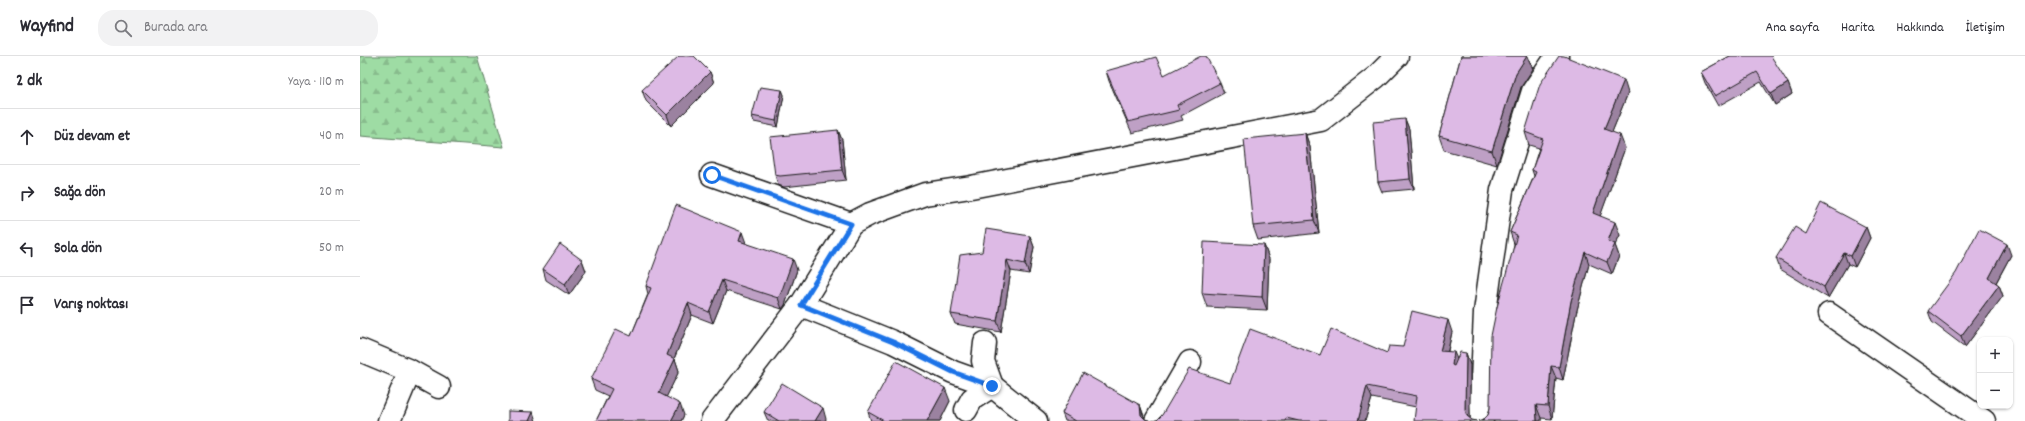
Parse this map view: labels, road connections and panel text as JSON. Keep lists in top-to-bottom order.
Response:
{
  "page": {
    "header": "Wayfind",
    "search": "Burada ara",
    "nav": [
      "Ana sayfa",
      "Harita",
      "Hakkında",
      "İletişim"
    ],
    "heading": ["2 dk", "Yaya · 110 m"],
    "list": [
      ["Düz devam et", "40 m"],
      ["Sağa dön", "20 m"],
      ["Sola dön", "50 m"],
      "Varış noktası"
    ],
    "map_buttons": ["+", "−"]
  }
}
